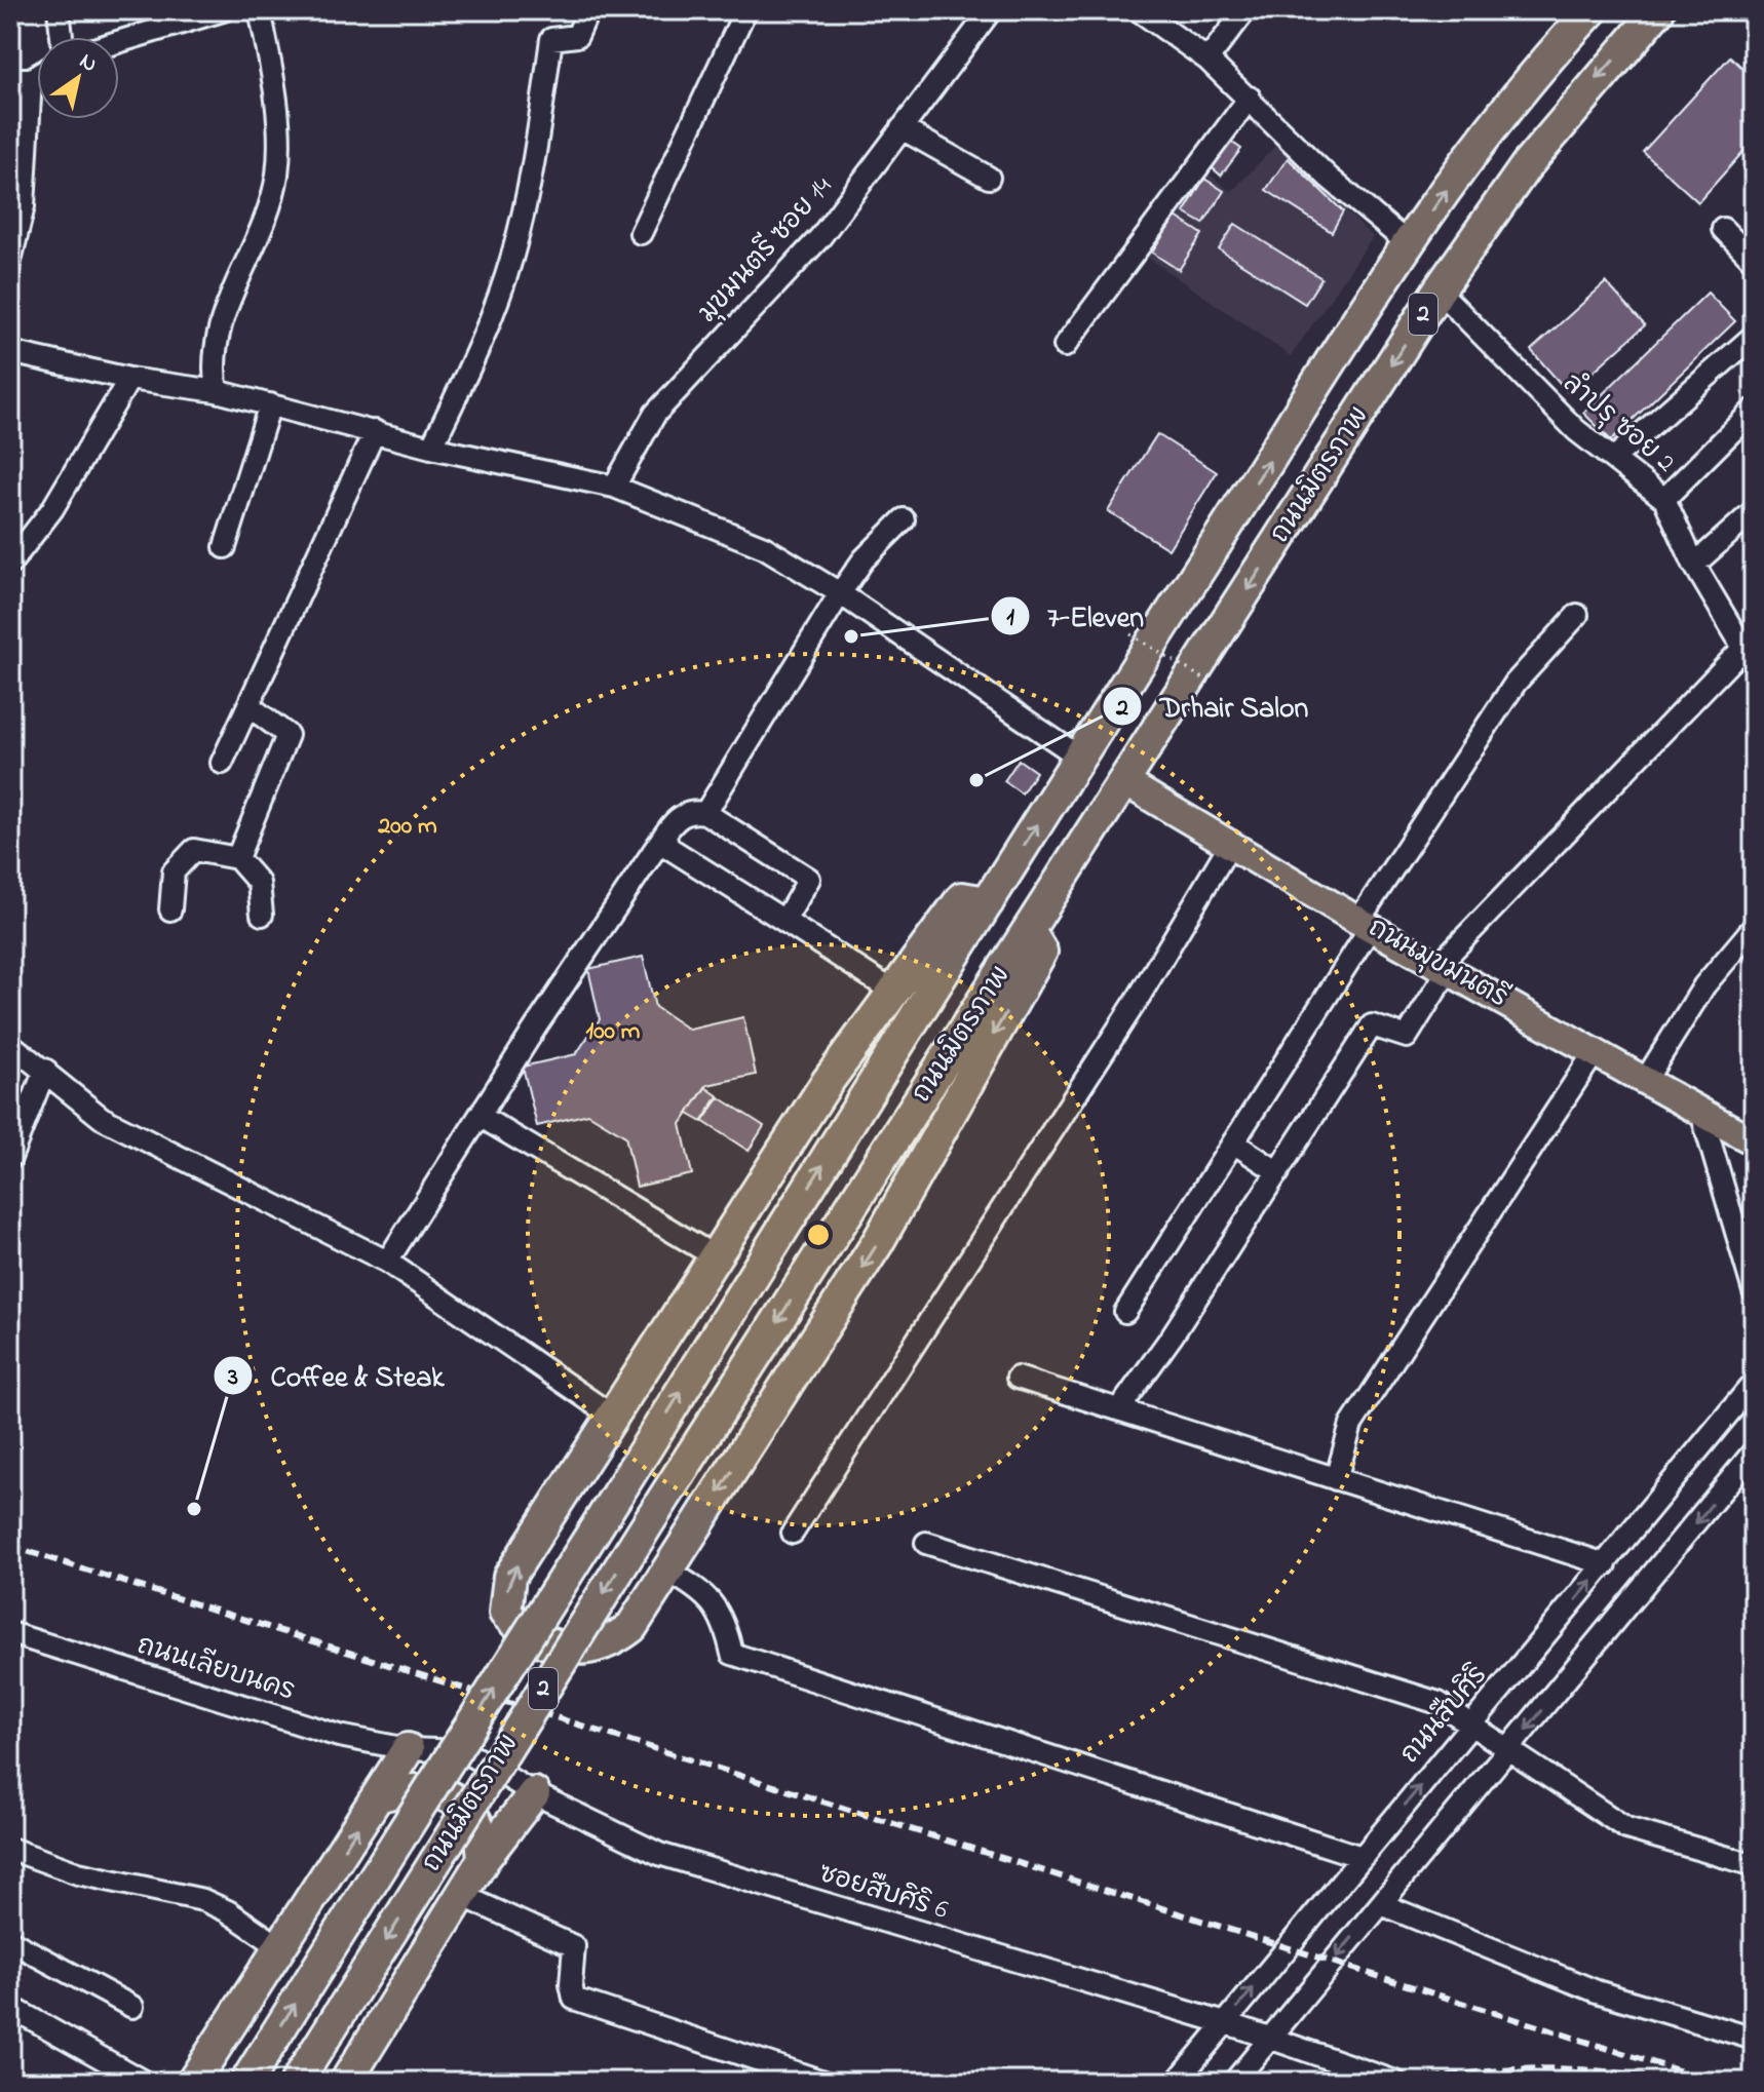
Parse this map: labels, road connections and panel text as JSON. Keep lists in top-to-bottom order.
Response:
{
  "streets": {
    "highway": ["2", "ถนนมิตรภาพ"],
    "main road": ["ถนนมุขมนตรี"],
    "street": [
      "มุขมนตรี ซอย 14",
      "ลำปรุ ซอย 2",
      "ถนนเลียบนคร",
      "ถนนสืบศิริ",
      "ซอยสืบศิริ 6"
    ]
  },
  "crossings": [
    ["ลำปรุ ซอย 2", "ถนนมิตรภาพ"],
    ["ถนนมิตรภาพ", "ถนนมุขมนตรี"],
    ["ถนนเลียบนคร", "ซอยสืบศิริ 6"],
    ["ถนนสืบศิริ", "ซอยสืบศิริ 6"]
  ],
  "places": ["7-Eleven", "Drhair Salon", "Coffee & Steak"],
  "north": "top right",
  "rings": ["200 m", "100 m"]
}
